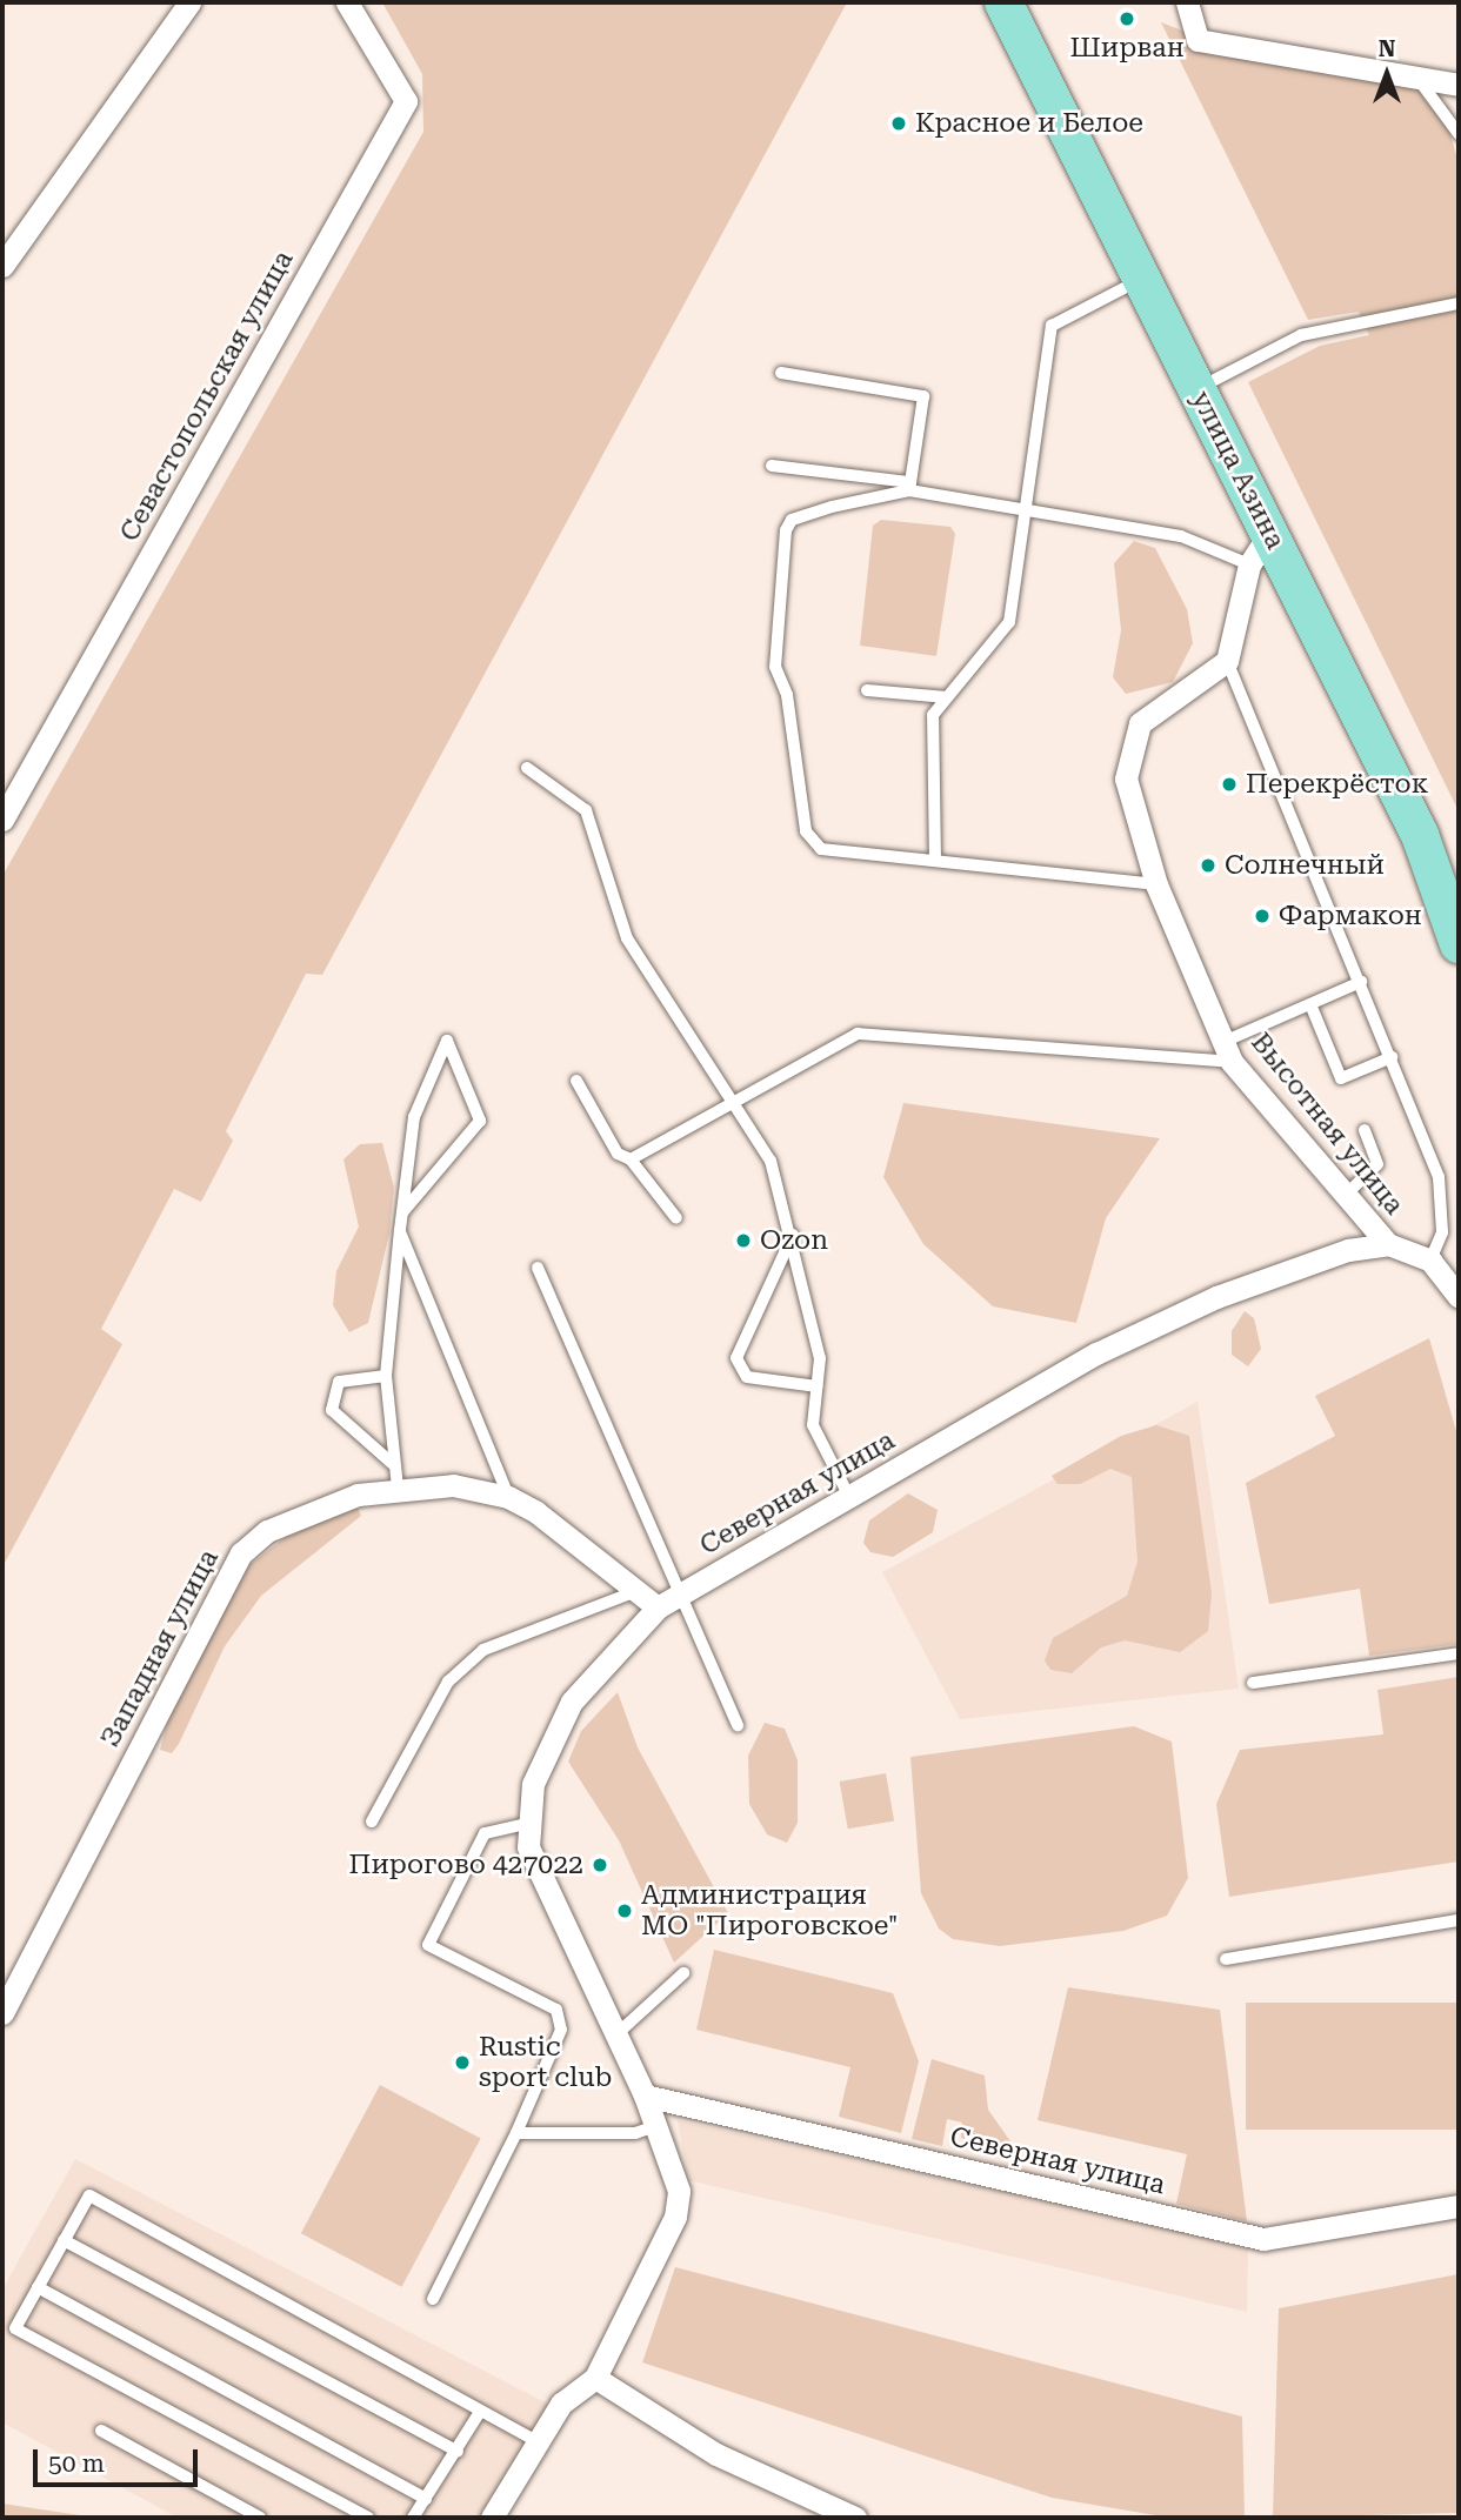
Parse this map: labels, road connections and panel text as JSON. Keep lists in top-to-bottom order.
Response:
{
  "streets": {
    "main road": ["улица Азина"],
    "street": [
      "Севастопольская улица",
      "Высотная улица",
      "Северная улица",
      "Западная улица"
    ]
  },
  "crossings": [
    ["Высотная улица", "Северная улица"],
    ["Северная улица", "Западная улица"]
  ],
  "places": [
    "Ширван",
    "Красное и Белое",
    "Перекрёсток",
    "Солнечный",
    "Фармакон",
    "Ozon",
    "Пирогово 427022",
    "Администрация МО \"Пироговское\"",
    "Rustic sport club"
  ],
  "scale_bar": "50 m",
  "north": "top"
}
